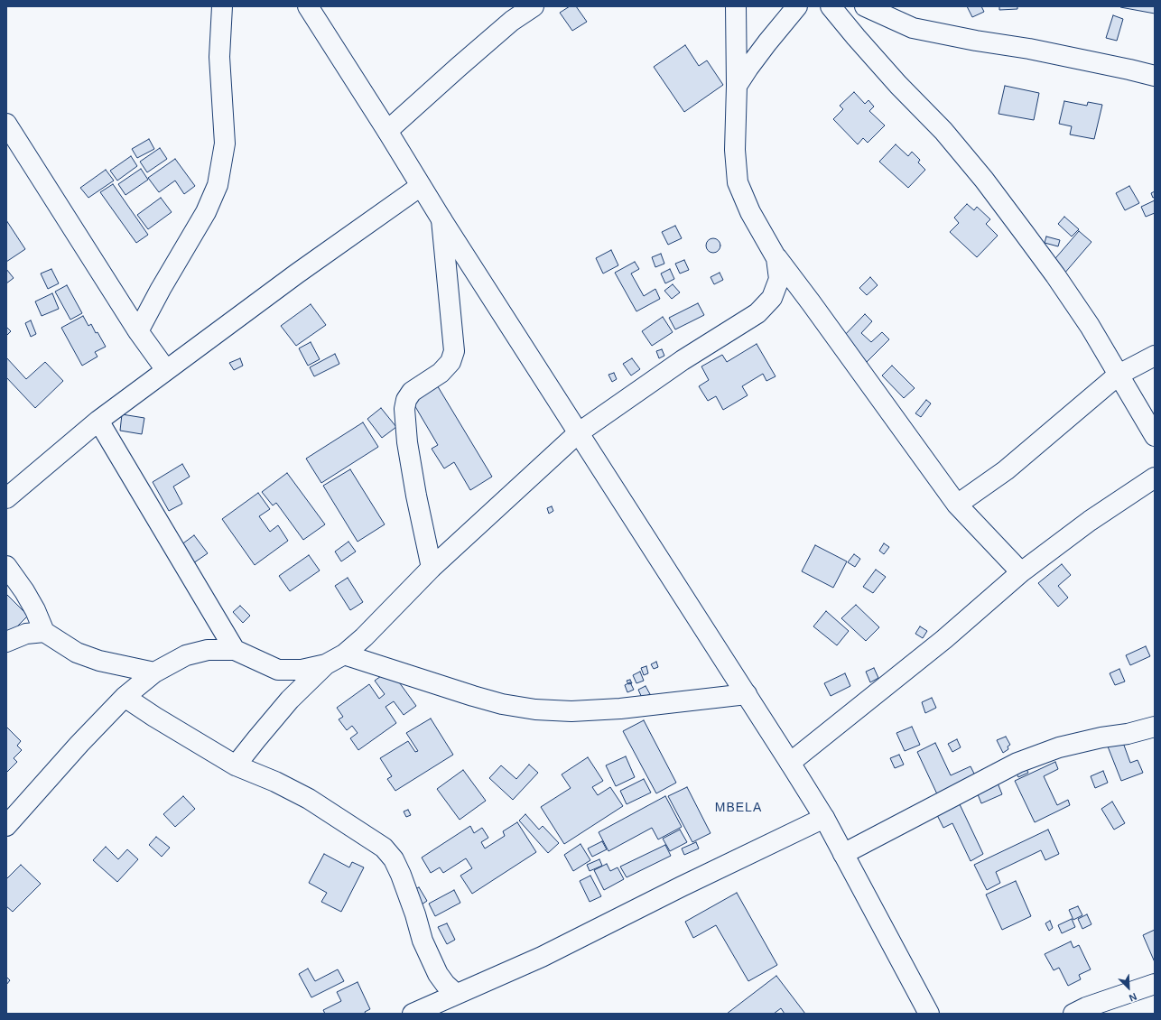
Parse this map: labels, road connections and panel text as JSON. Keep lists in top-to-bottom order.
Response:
{
  "districts": ["MBELA"],
  "north": "bottom right"
}
